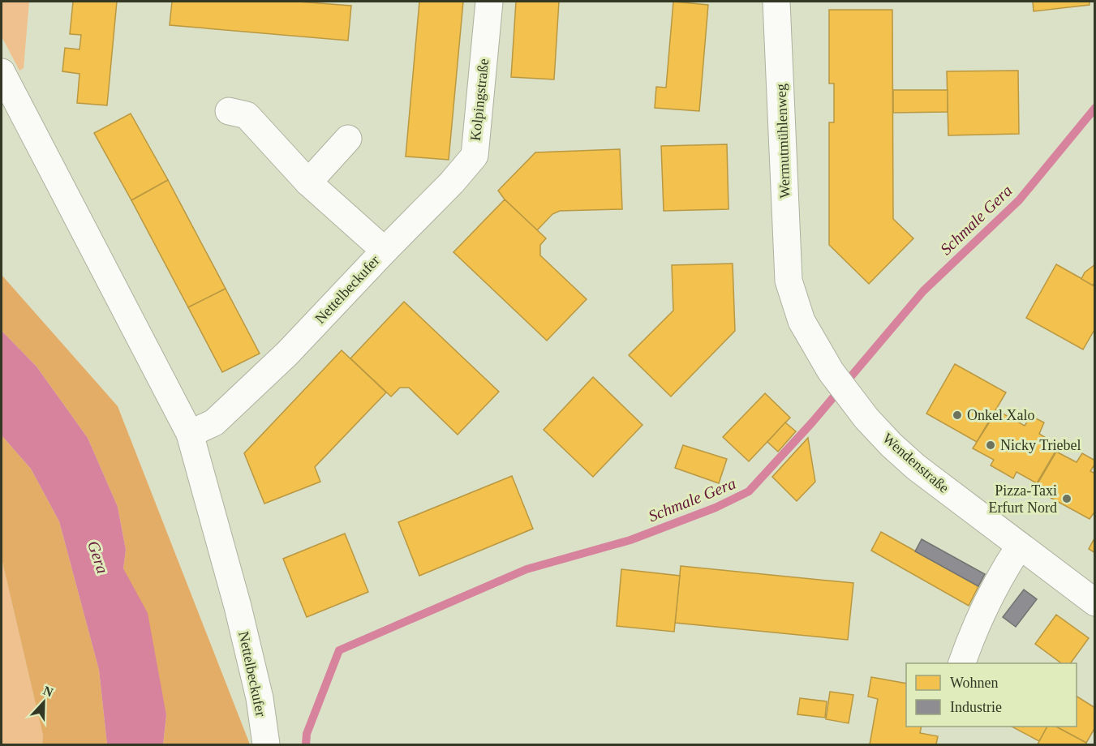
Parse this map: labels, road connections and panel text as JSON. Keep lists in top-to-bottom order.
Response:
{
  "streets": {
    "street": [
      "Kolpingstraße",
      "Wermutmühlenweg",
      "Nettelbeckufer",
      "Wendenstraße"
    ]
  },
  "crossings": [
    ["Kolpingstraße", "Nettelbeckufer"],
    ["Wermutmühlenweg", "Wendenstraße"]
  ],
  "water": ["Schmale Gera", "Gera"],
  "places": ["Onkel Xalo", "Nicky Triebel", "Pizza-Taxi Erfurt Nord"],
  "legend": ["Wohnen", "Industrie"],
  "north": "top"
}
